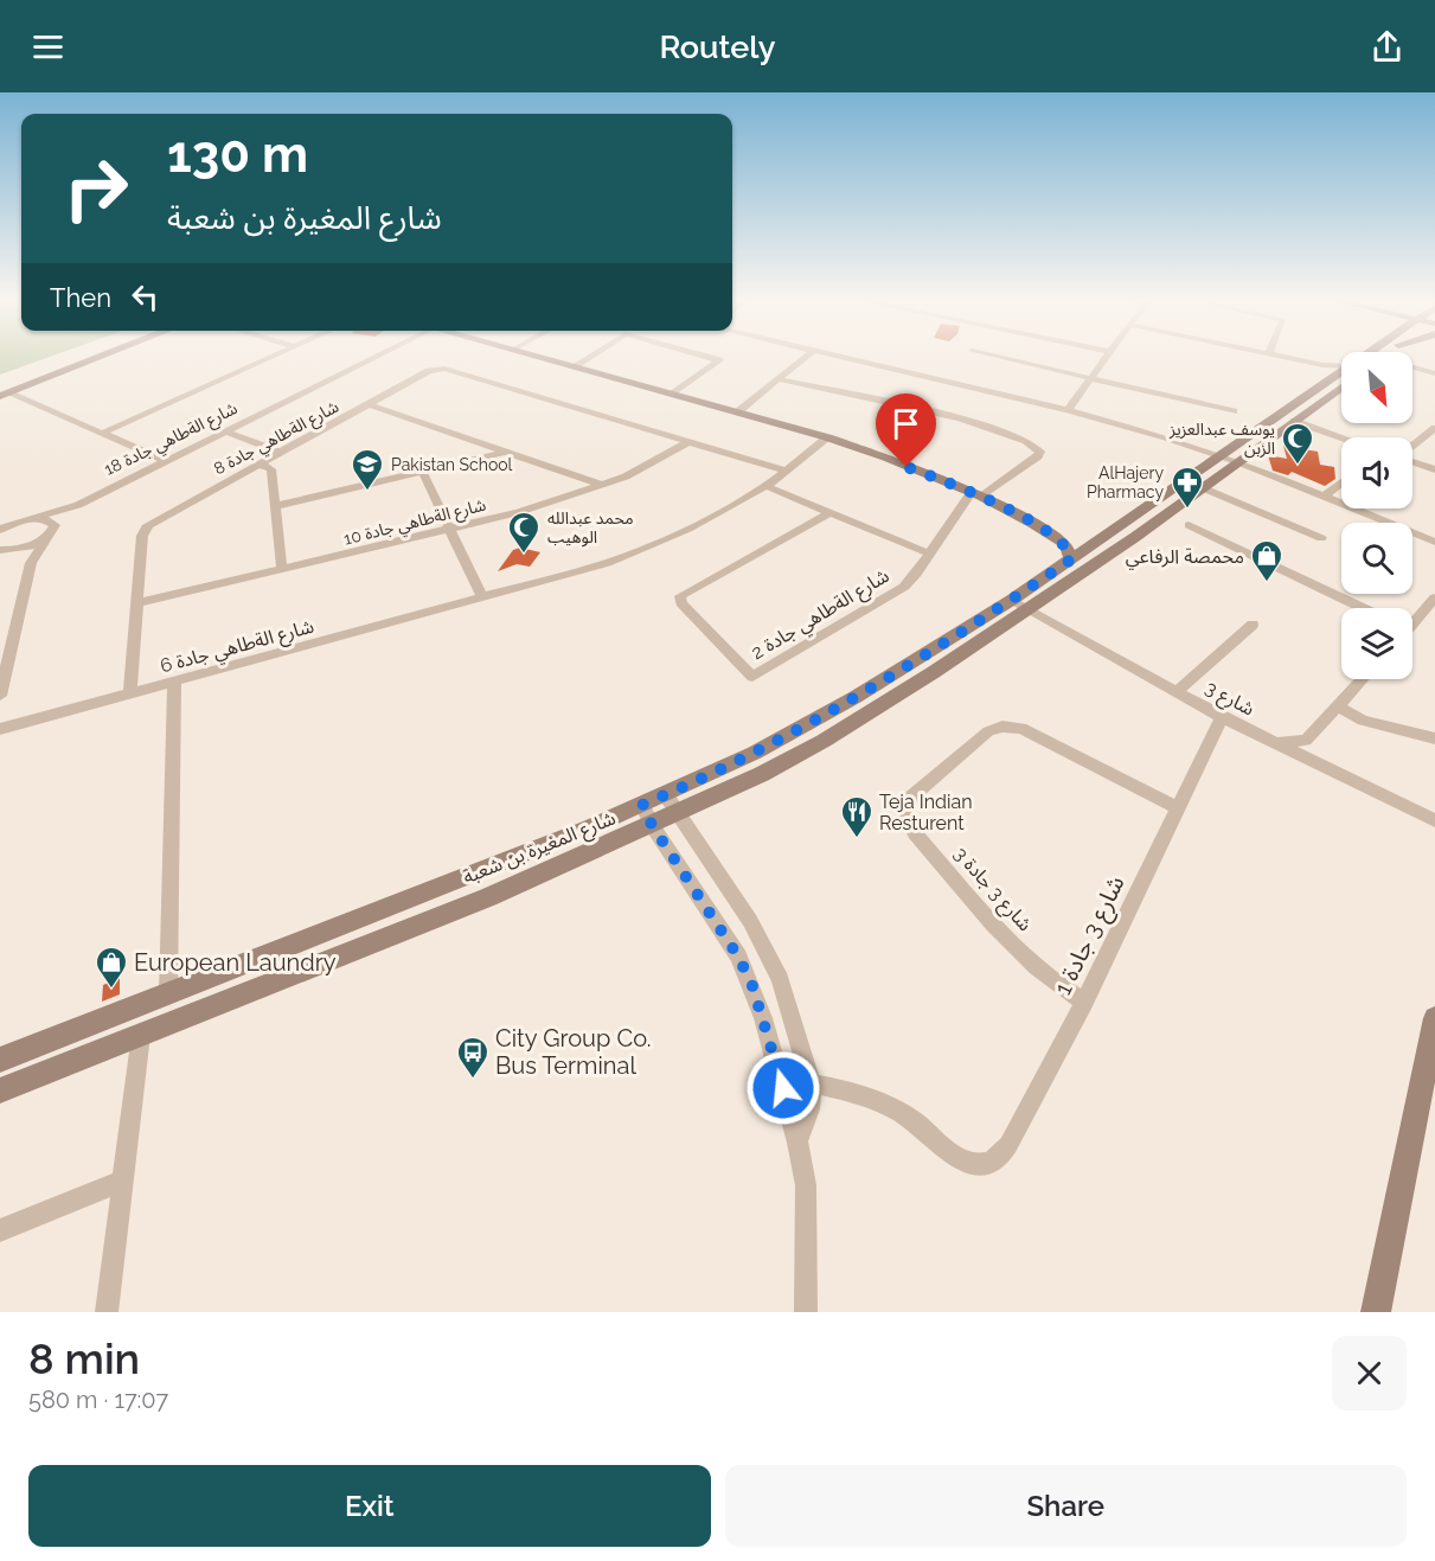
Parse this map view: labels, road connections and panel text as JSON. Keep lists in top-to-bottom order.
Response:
{
  "streets": {
    "main road": ["شارع المغيرة بن شعبة"],
    "street": [
      "شارع الةطاهي جادة 8",
      "شارع الةطاهي جادة 18",
      "شارع الةطاهي جادة 10",
      "شارع الةطاهي جادة 2",
      "شارع الةطاهي جادة 6",
      "شارع 3",
      "شارع 3 جادة 3",
      "شارع 3 جادة 1"
    ]
  },
  "crossings": [
    ["شارع الةطاهي جادة 8", "شارع الةطاهي جادة 10"],
    ["شارع الةطاهي جادة 8", "شارع الةطاهي جادة 6"],
    ["شارع 3", "شارع المغيرة بن شعبة"],
    ["شارع 3", "شارع 3 جادة 1"],
    ["شارع 3 جادة 3", "شارع 3 جادة 1"]
  ],
  "places": {
    "mosque": ["يوسف عبدالعزيز الزبن", "محمد عبدالله الوهيب"],
    "school or university": ["Pakistan School"],
    "pharmacy": ["AlHajery Pharmacy"],
    "shop": ["محمصة الرفاعي", "European Laundry"],
    "restaurant": ["Teja Indian Resturent"],
    "bus stop": ["City Group Co. Bus Terminal"]
  },
  "north": "bottom right",
  "page": {
    "header": "Routely",
    "turn": ["130 m", "شارع المغيرة بن شعبة"],
    "then": "Then",
    "heading": ["8 min", "580 m · 17:07"],
    "buttons": ["Exit", "Share"]
  }
}
